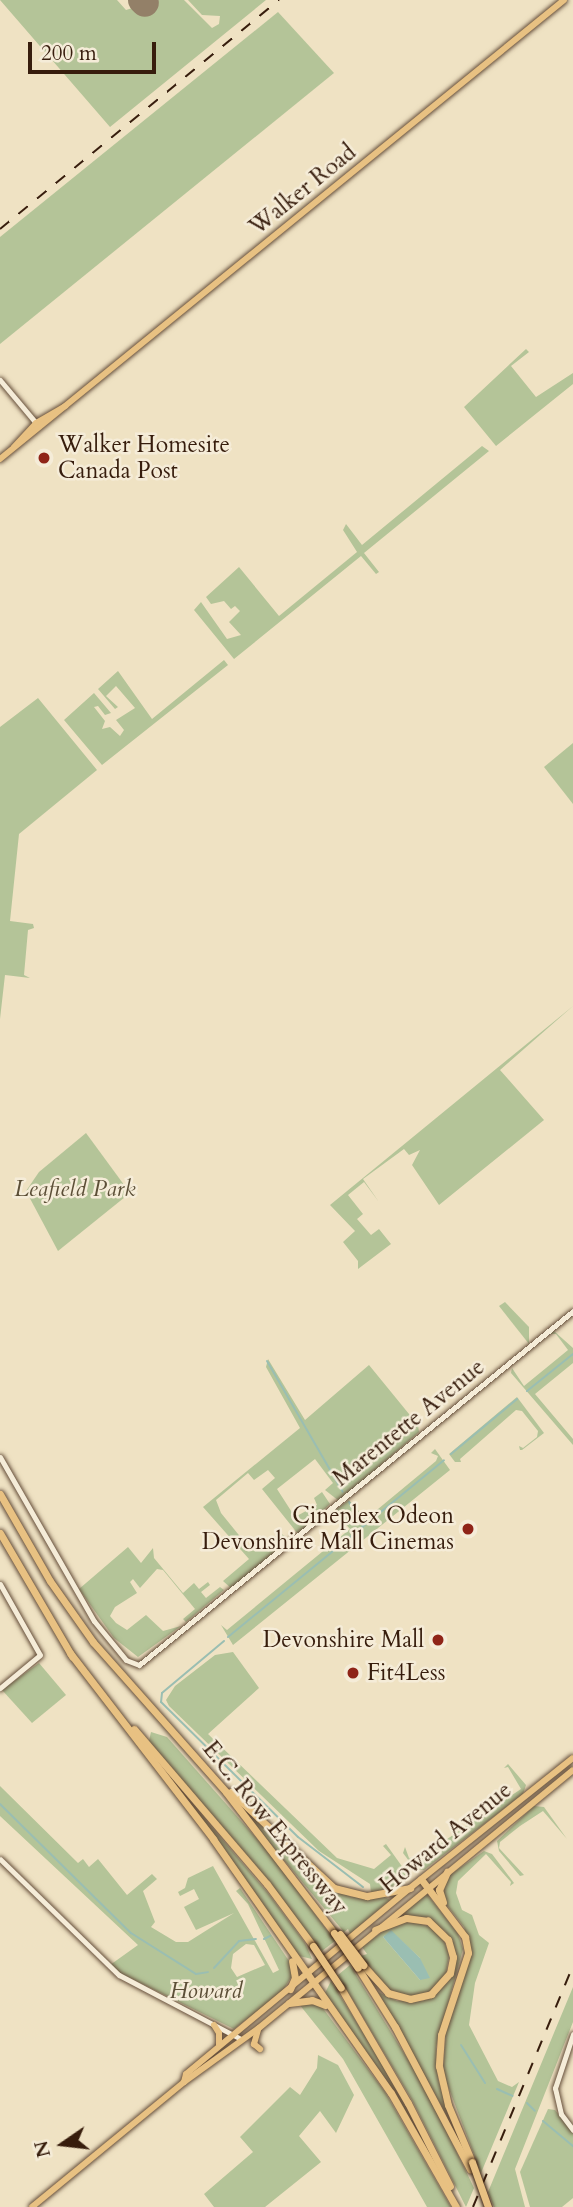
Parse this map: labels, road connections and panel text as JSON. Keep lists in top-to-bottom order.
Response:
{
  "streets": {
    "highway": ["E.C. Row Expressway"],
    "main road": ["Walker Road", "Howard Avenue"],
    "street": ["Marentette Avenue"]
  },
  "parks": ["Leafield Park", "Howard"],
  "places": [
    "Walker Homesite Canada Post",
    "Cineplex Odeon Devonshire Mall Cinemas",
    "Devonshire Mall",
    "Fit4Less"
  ],
  "scale_bar": "200 m",
  "north": "left"
}
